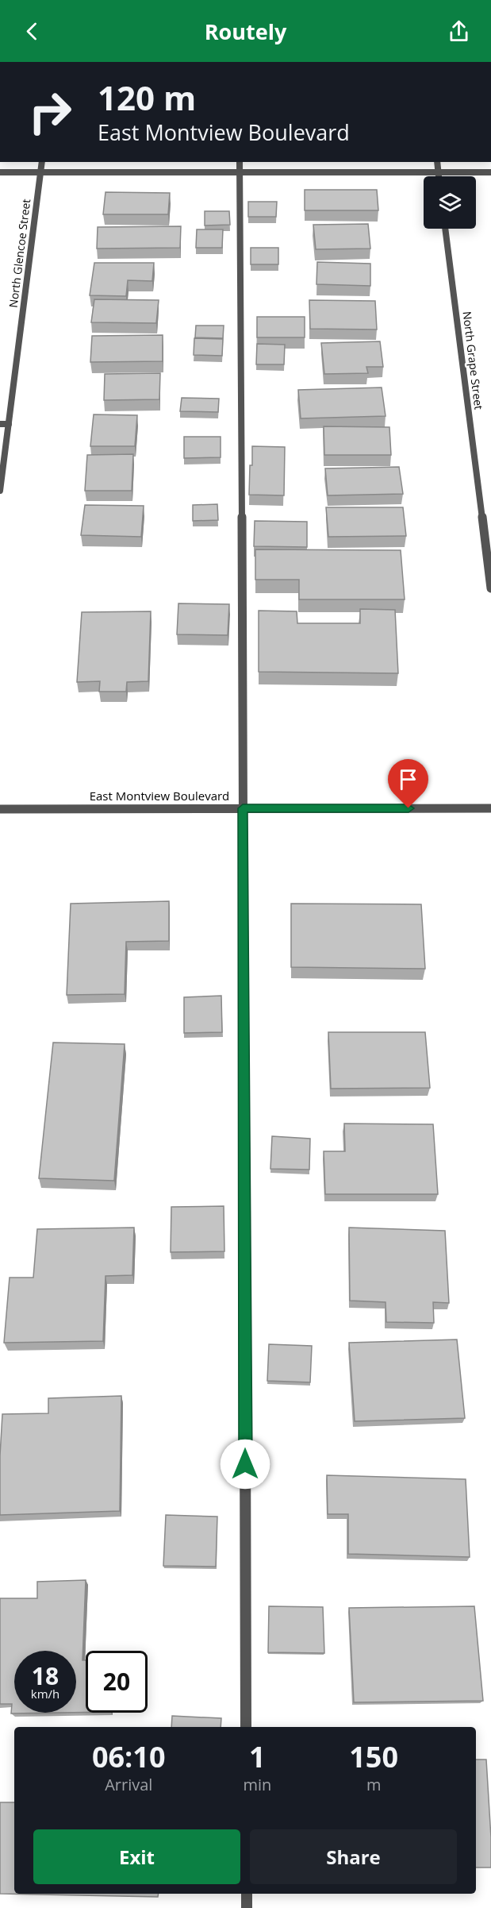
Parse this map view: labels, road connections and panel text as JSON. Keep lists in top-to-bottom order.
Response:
{
  "streets": {
    "street": ["North Glencoe Street", "North Grape Street", "East Montview Boulevard"]
  },
  "page": {
    "header": "Routely",
    "turn": ["120 m", "East Montview Boulevard"],
    "speed": "18 km/h",
    "limit": "20",
    "eta": [
      "06:10",
      "Arrival",
      "1",
      "min",
      "150",
      "m"
    ],
    "buttons": ["Exit", "Share"]
  }
}
